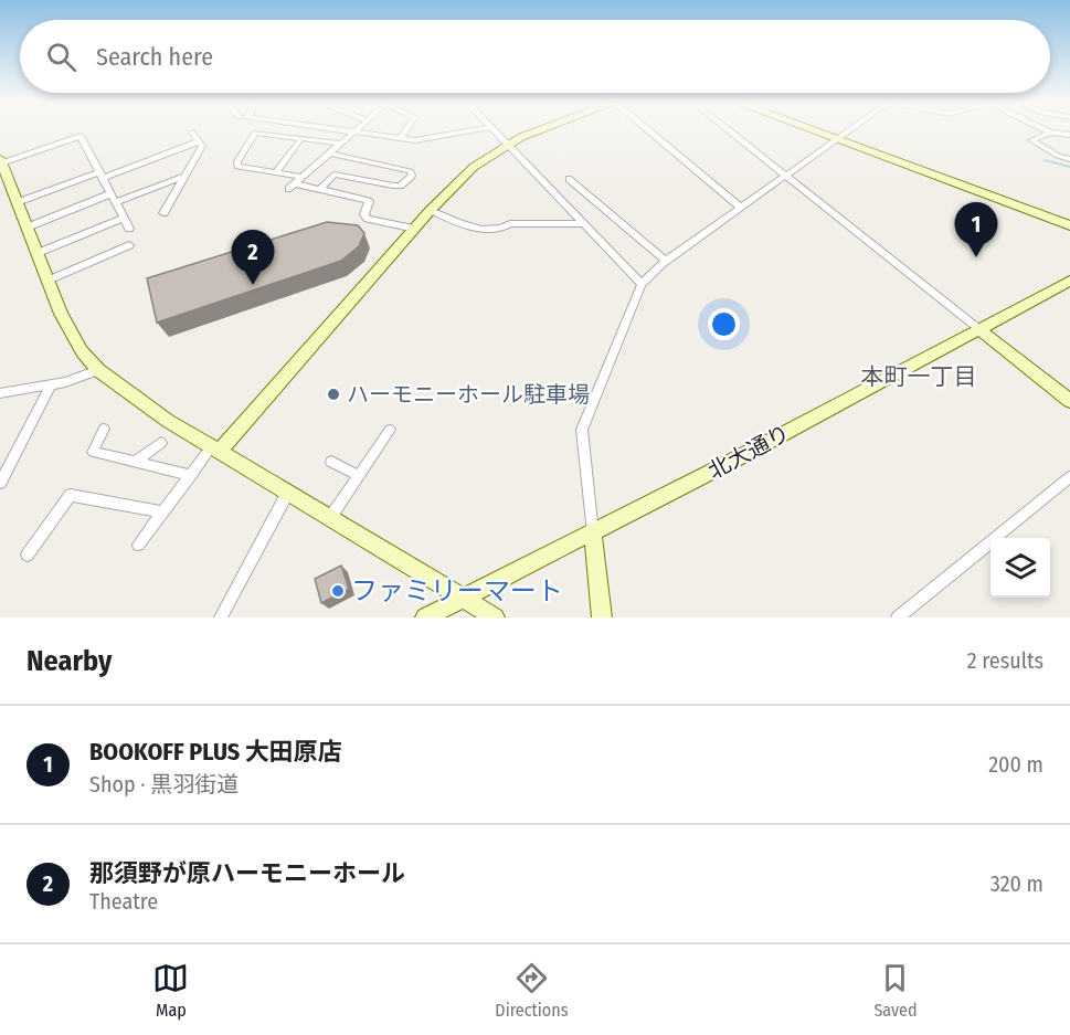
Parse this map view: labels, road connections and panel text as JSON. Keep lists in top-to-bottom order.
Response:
{
  "streets": {
    "street": ["北大通り"]
  },
  "districts": ["本町一丁目"],
  "places": ["ハーモニーホール駐車場", "ファミリーマート"],
  "page": {
    "search": "Search here",
    "pins": ["1", "2"],
    "heading": ["Nearby", "2 results"],
    "list": [
      {
        "mark": "1",
        "name": "BOOKOFF PLUS 大田原店",
        "note": "Shop · 黒羽街道",
        "value": "200 m"
      },
      {
        "mark": "2",
        "name": "那須野が原ハーモニーホール",
        "note": "Theatre",
        "value": "320 m"
      }
    ],
    "nav": ["Map", "Directions", "Saved"]
  }
}
